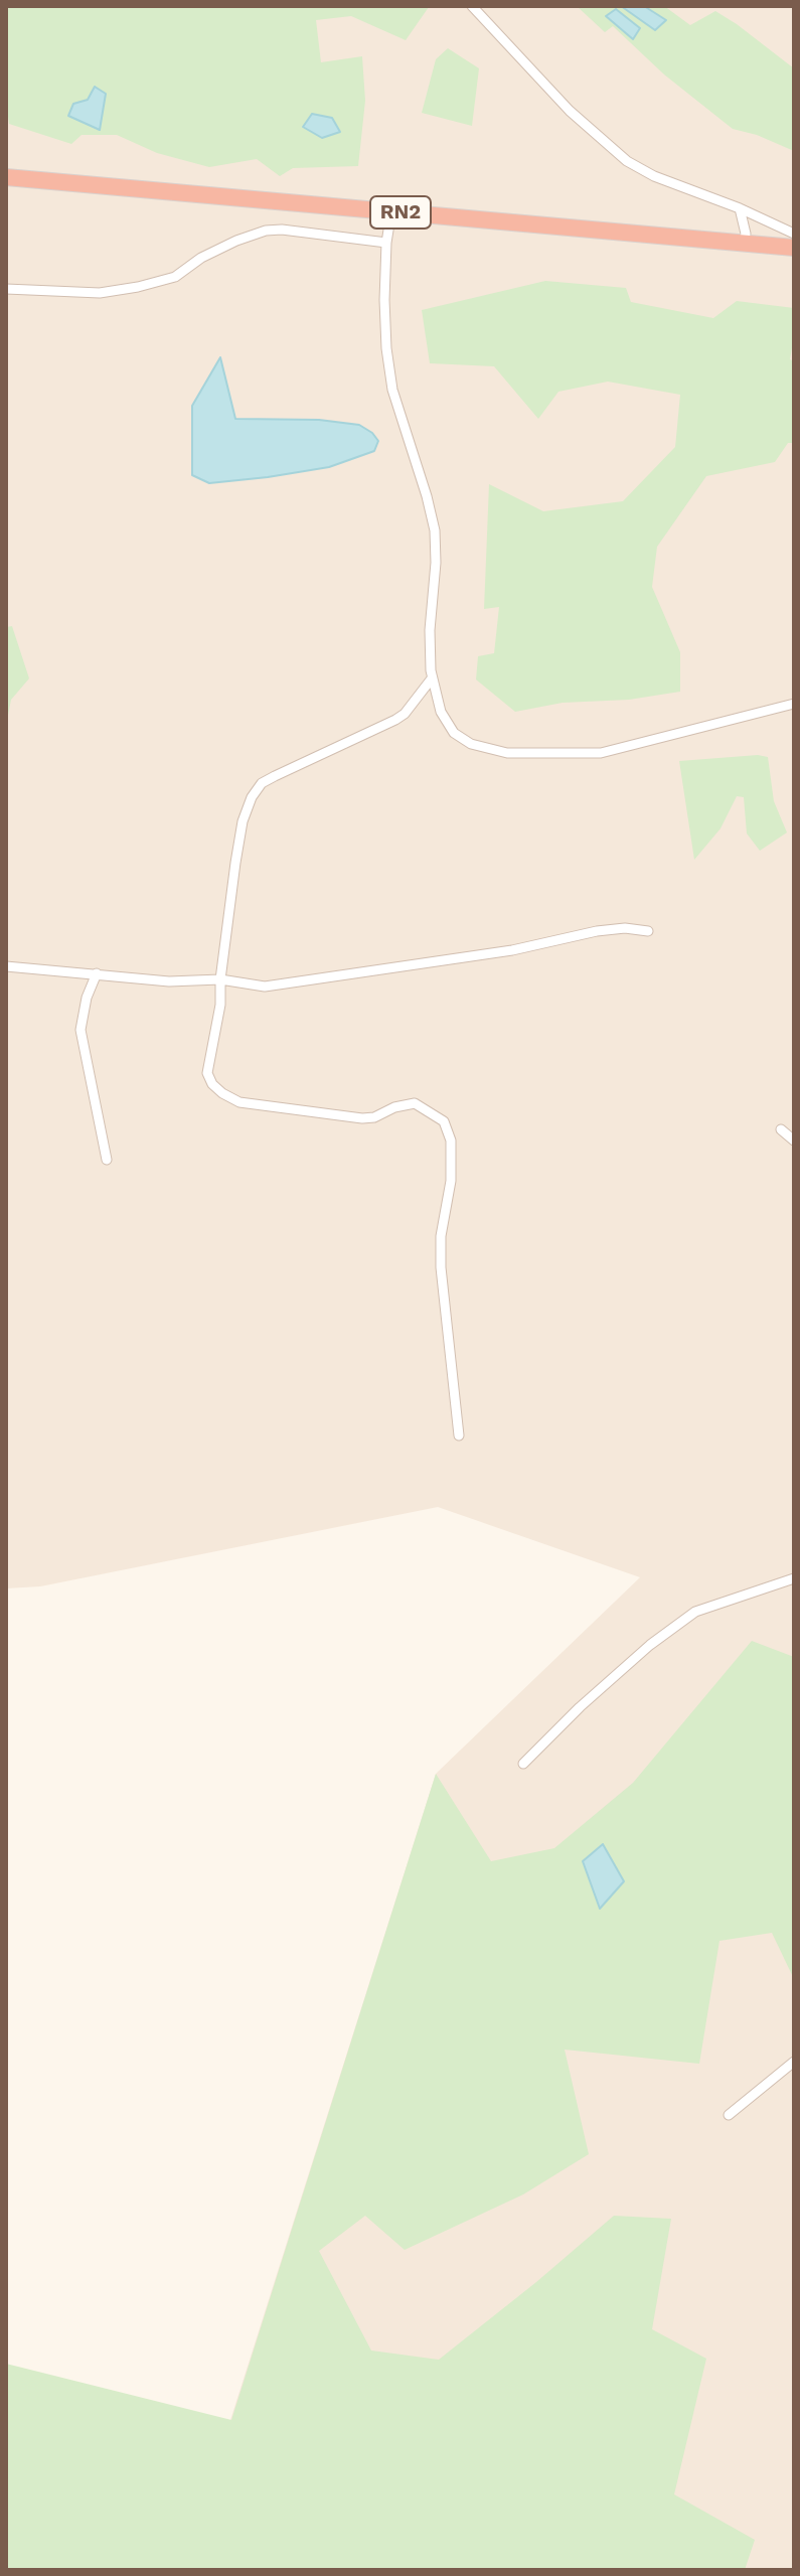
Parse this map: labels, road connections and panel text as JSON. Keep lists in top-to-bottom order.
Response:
{
  "streets": {
    "highway": ["RN2"]
  }
}
